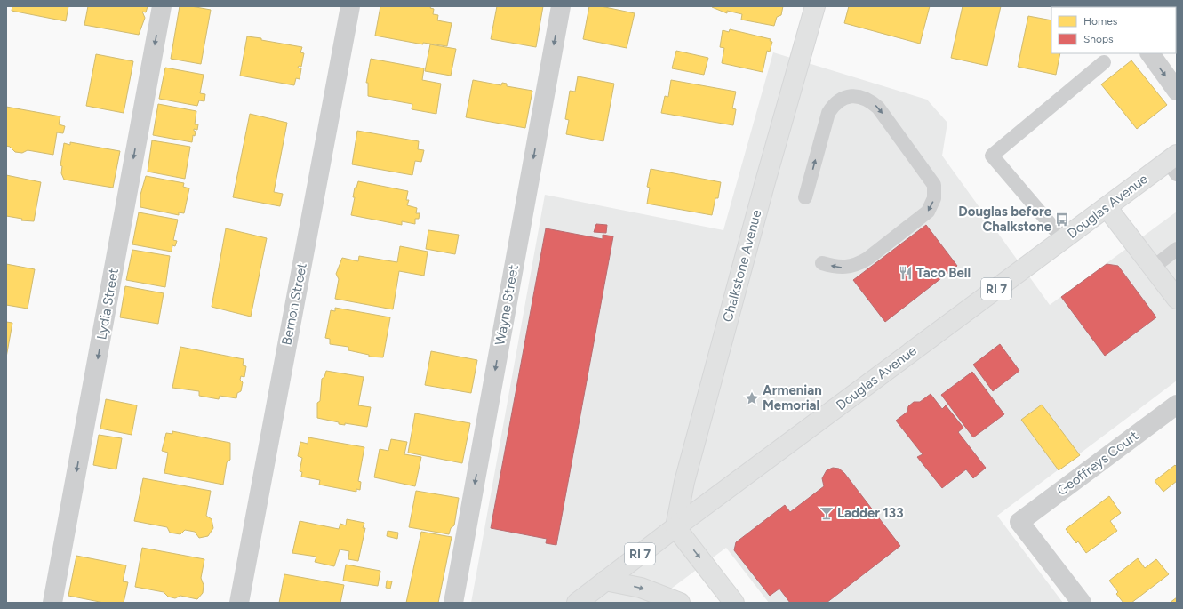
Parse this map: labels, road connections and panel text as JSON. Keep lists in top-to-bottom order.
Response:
{
  "streets": {
    "main road": ["Douglas Avenue", "Chalkstone Avenue", "RI 7"],
    "street": [
      "Lydia Street",
      "Bernon Street",
      "Wayne Street",
      "Geoffreys Court"
    ]
  },
  "crossings": [
    ["Douglas Avenue", "Chalkstone Avenue"]
  ],
  "one_way": ["Lydia Street", "Wayne Street"],
  "places": {
    "bus stop": ["Douglas before Chalkstone"],
    "restaurant": ["Taco Bell"],
    "place": ["Armenian Memorial"],
    "bar": ["Ladder 133"]
  },
  "legend": ["Homes", "Shops"]
}
